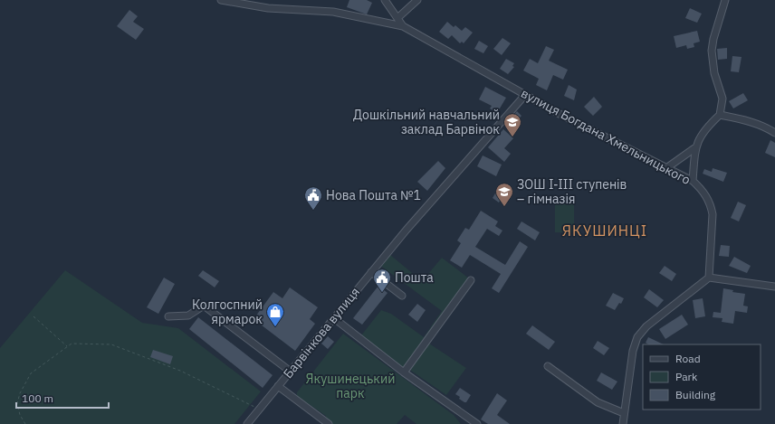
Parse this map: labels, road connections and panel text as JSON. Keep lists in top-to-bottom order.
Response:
{
  "streets": {
    "street": ["вулиця Богдана Хмельницького", "Барвінкова вулиця"]
  },
  "crossings": [
    ["вулиця Богдана Хмельницького", "Барвінкова вулиця"]
  ],
  "districts": ["ЯКУШИНЦІ"],
  "parks": ["Якушинецький парк"],
  "places": {
    "school or university": ["Дошкільний навчальний заклад Барвінок", "ЗОШ І-ІІІ ступенів – гімназія"],
    "public building": ["Нова Пошта №1", "Пошта"],
    "shop": ["Колгоспний ярмарок"]
  },
  "legend": ["Road", "Park", "Building"],
  "scale_bar": "100 m"
}
